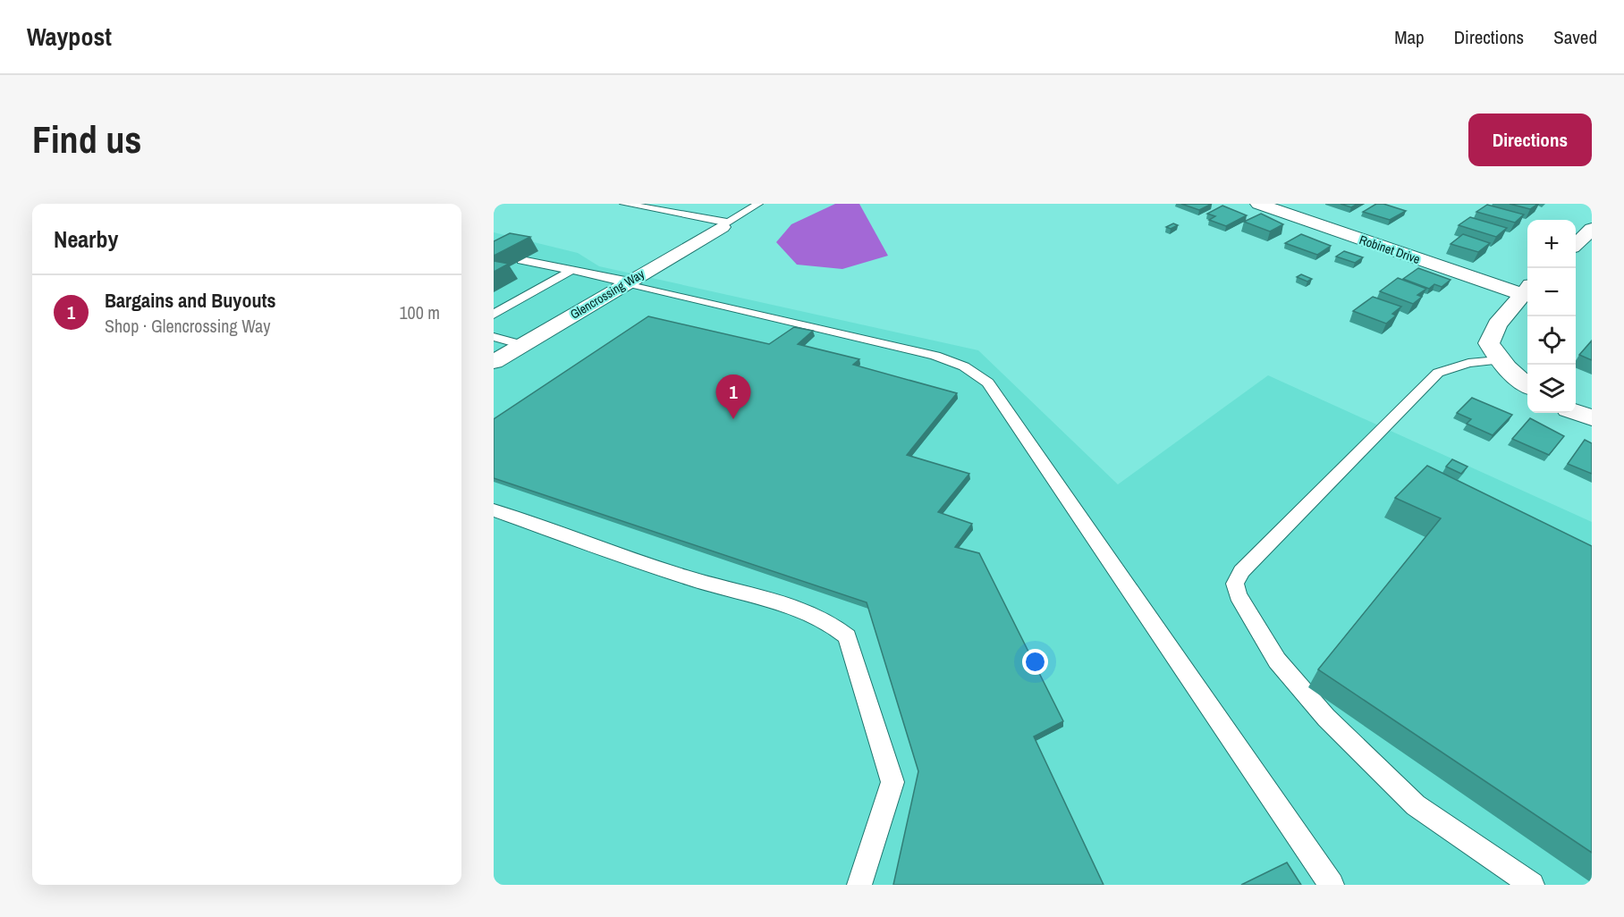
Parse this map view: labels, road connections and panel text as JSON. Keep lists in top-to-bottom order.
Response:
{
  "streets": {
    "street": ["Robinet Drive", "Glencrossing Way"]
  },
  "page": {
    "header": "Waypost",
    "nav": ["Map", "Directions", "Saved"],
    "buttons": "Directions",
    "title": "Find us",
    "heading": "Nearby",
    "map_buttons": ["+", "−"],
    "list": [
      {
        "mark": "1",
        "name": "Bargains and Buyouts",
        "note": "Shop · Glencrossing Way",
        "value": "100 m"
      }
    ],
    "pins": "1"
  }
}
